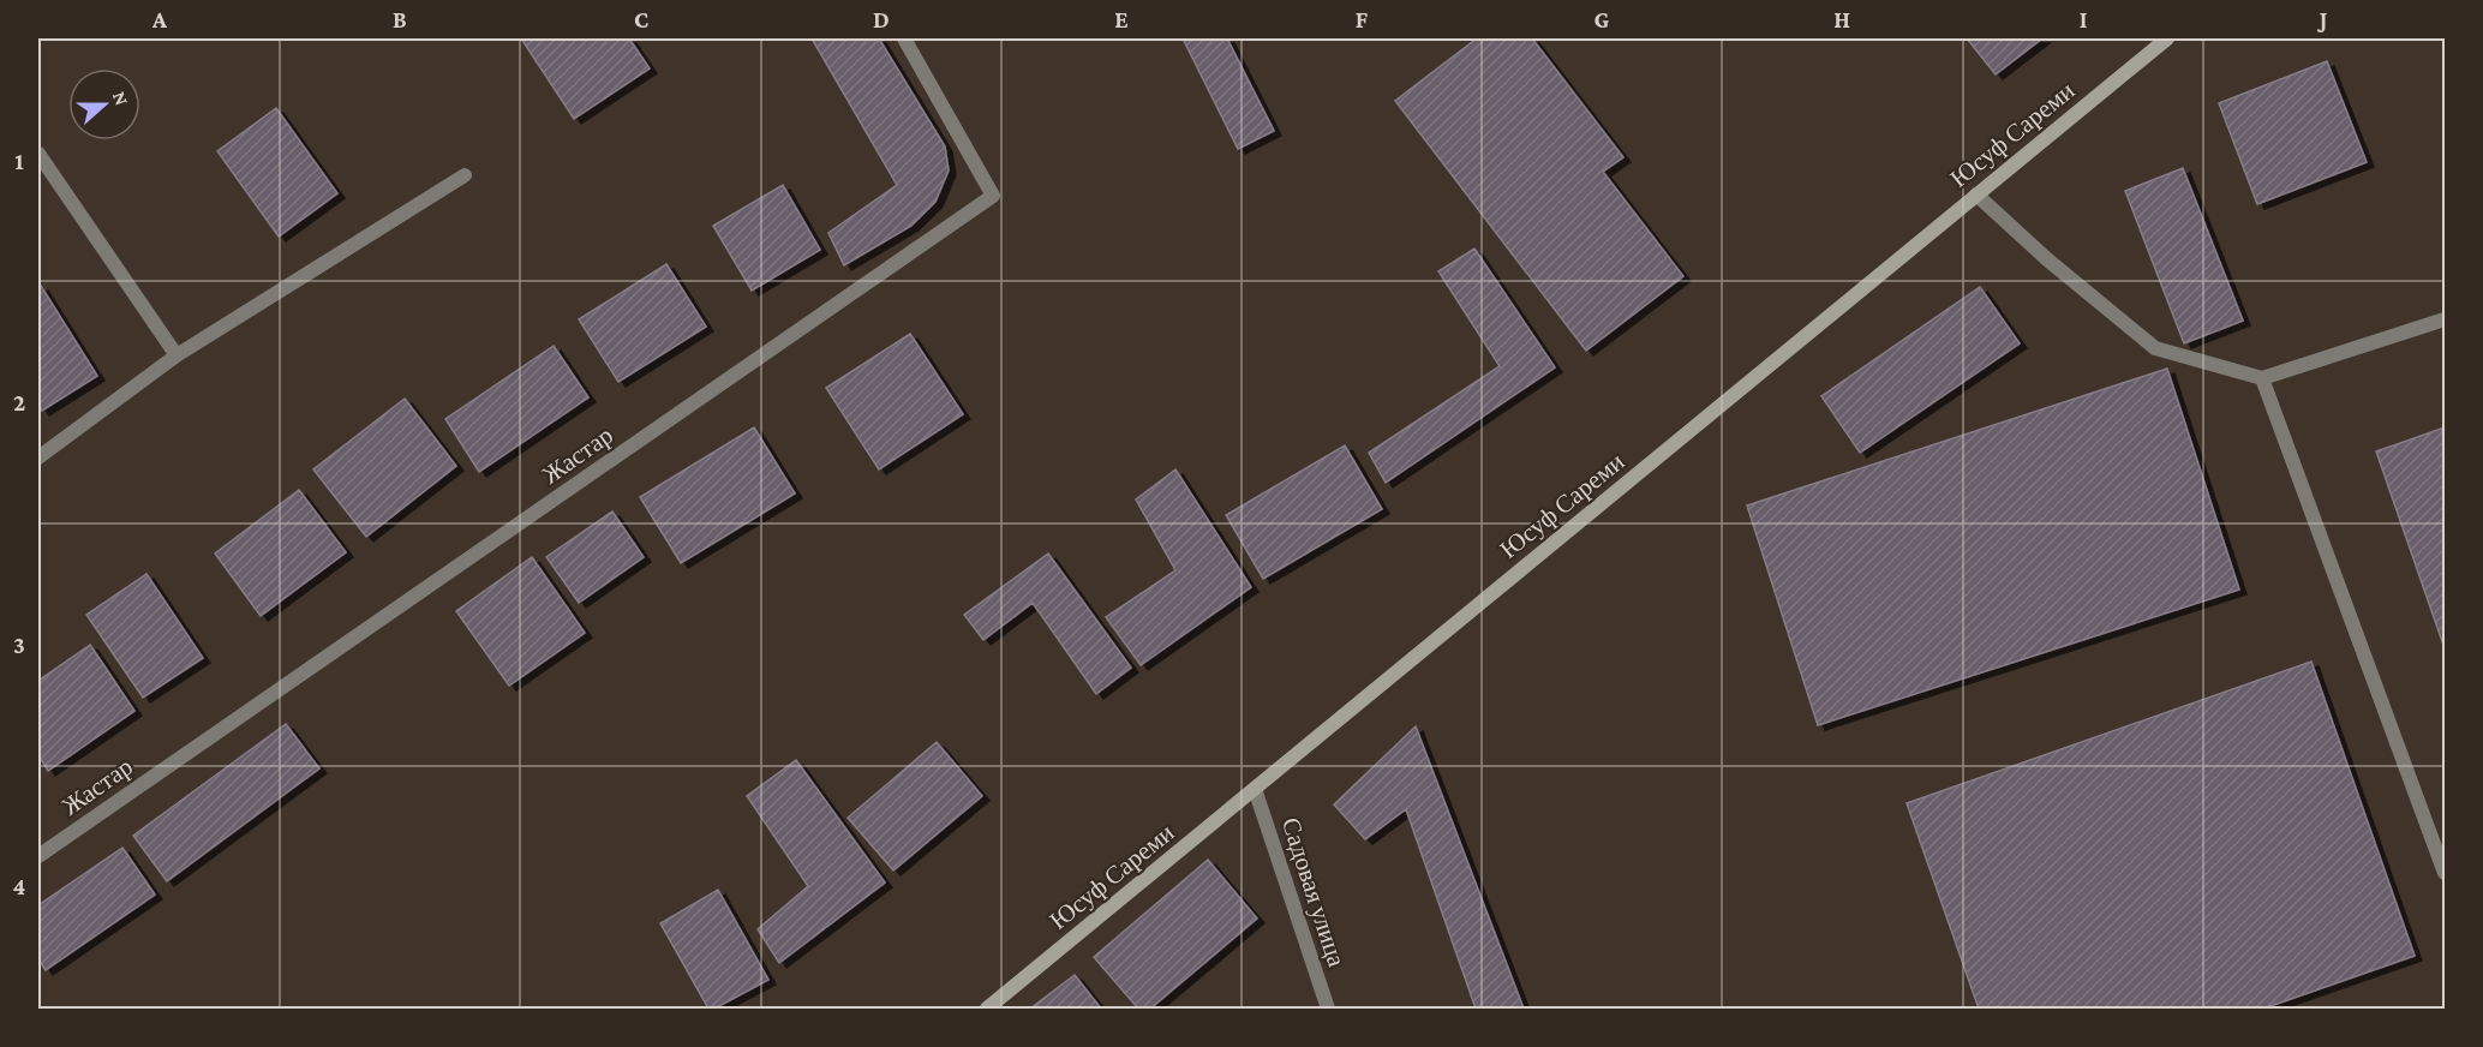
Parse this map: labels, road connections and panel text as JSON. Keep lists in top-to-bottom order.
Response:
{
  "streets": {
    "main road": ["Юсуф Сареми"],
    "street": ["Жастар", "Садовая улица"]
  },
  "crossings": [
    ["Юсуф Сареми", "Садовая улица"]
  ],
  "north": "right",
  "grid": {
    "columns": [
      "A",
      "B",
      "C",
      "D",
      "E",
      "F",
      "G",
      "H",
      "I",
      "J"
    ],
    "rows": [
      "1",
      "2",
      "3",
      "4"
    ]
  }
}
